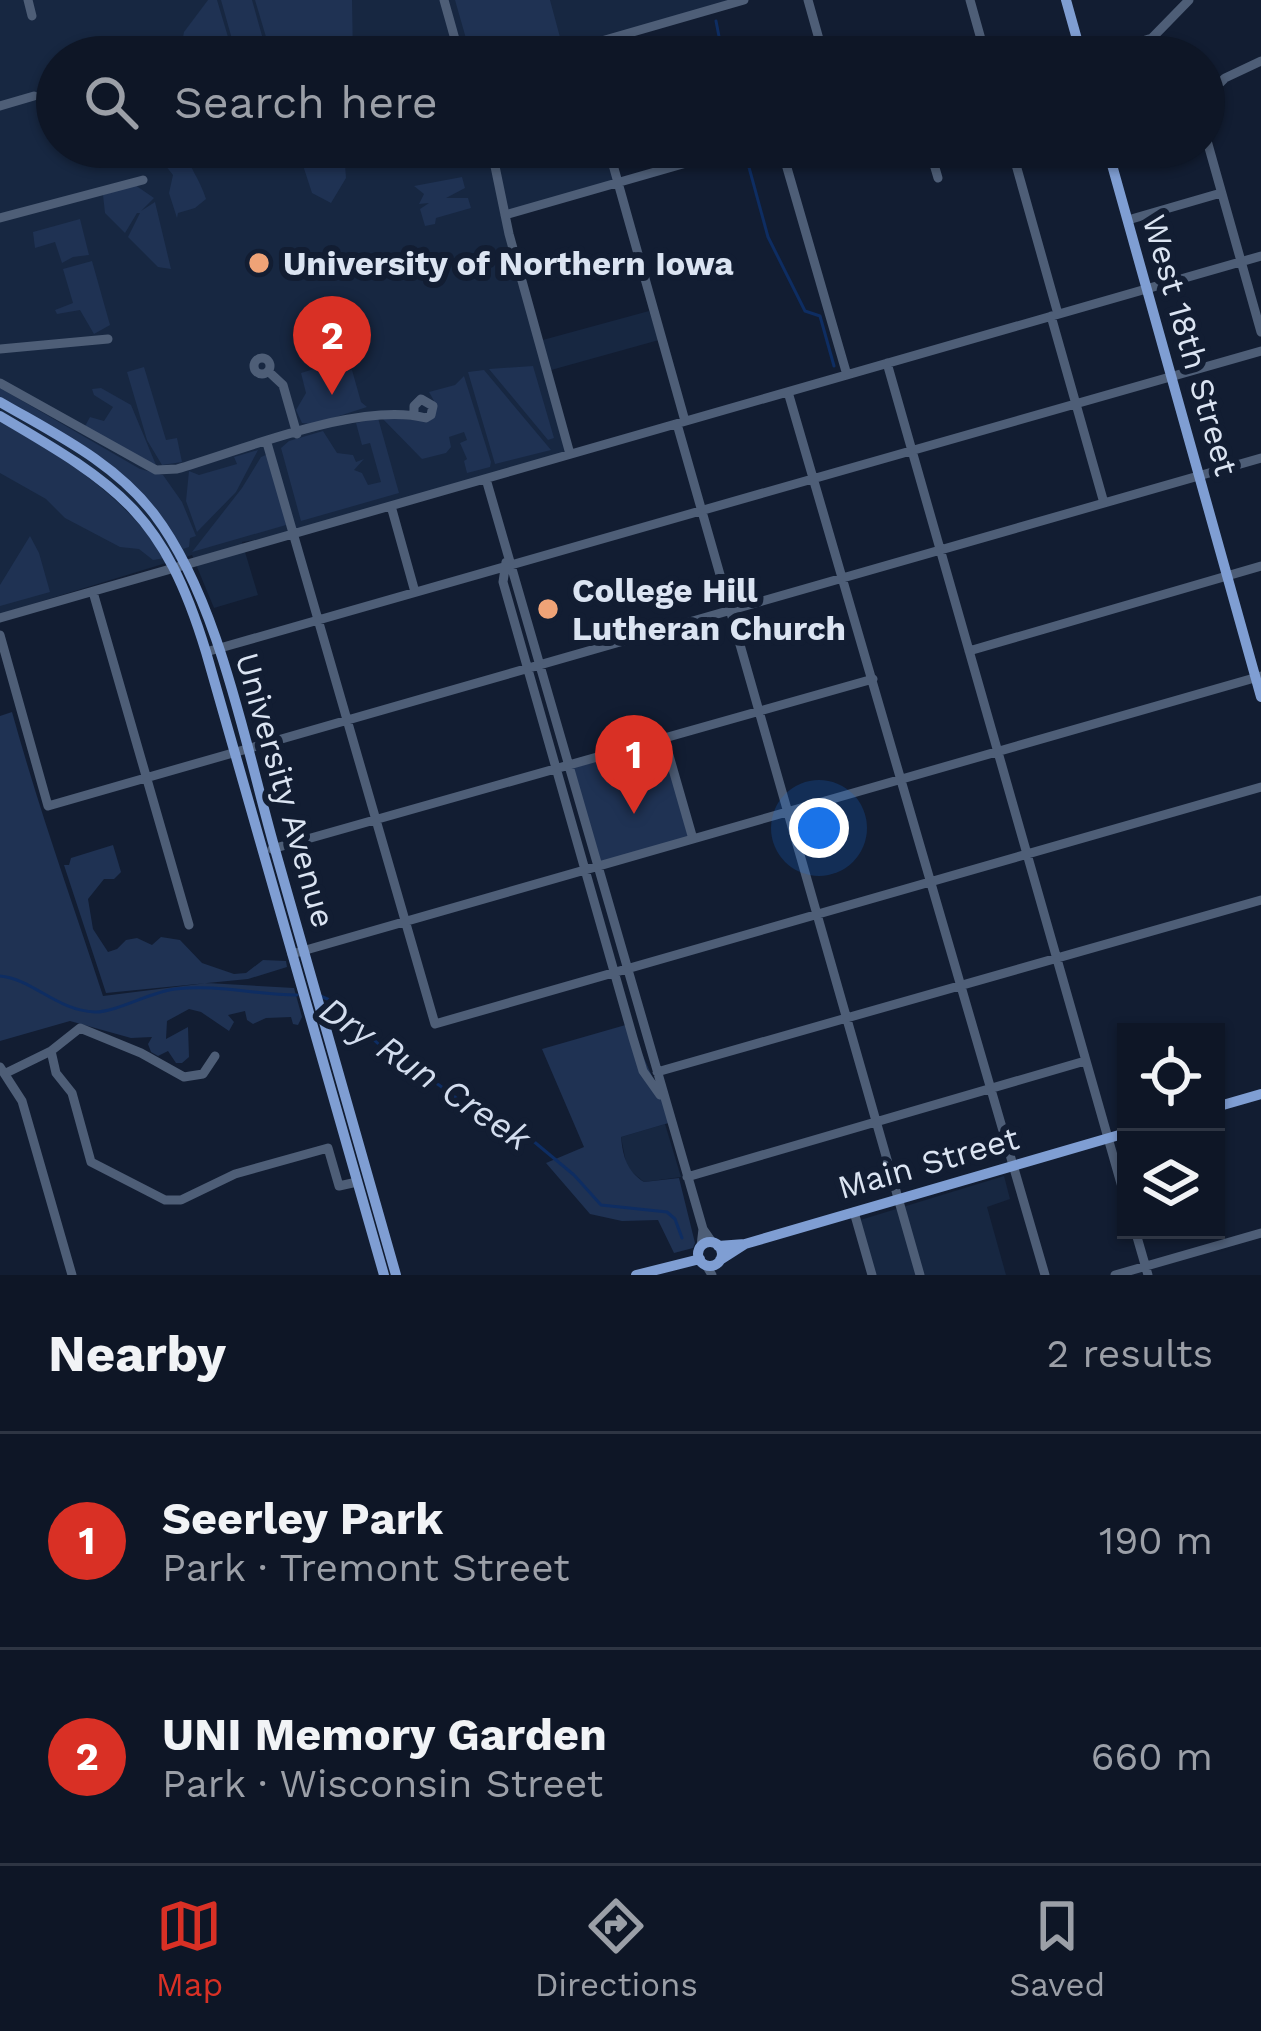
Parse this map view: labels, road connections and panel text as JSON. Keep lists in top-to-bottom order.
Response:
{
  "streets": {
    "main road": ["West 18th Street", "University Avenue", "Main Street"]
  },
  "water": ["Dry Run Creek"],
  "places": ["University of Northern Iowa", "College Hill Lutheran Church"],
  "page": {
    "search": "Search here",
    "pins": ["2", "1"],
    "heading": ["Nearby", "2 results"],
    "list": [
      {
        "mark": "1",
        "name": "Seerley Park",
        "note": "Park · Tremont Street",
        "value": "190 m"
      },
      {
        "mark": "2",
        "name": "UNI Memory Garden",
        "note": "Park · Wisconsin Street",
        "value": "660 m"
      }
    ],
    "nav": ["Map", "Directions", "Saved"]
  }
}
